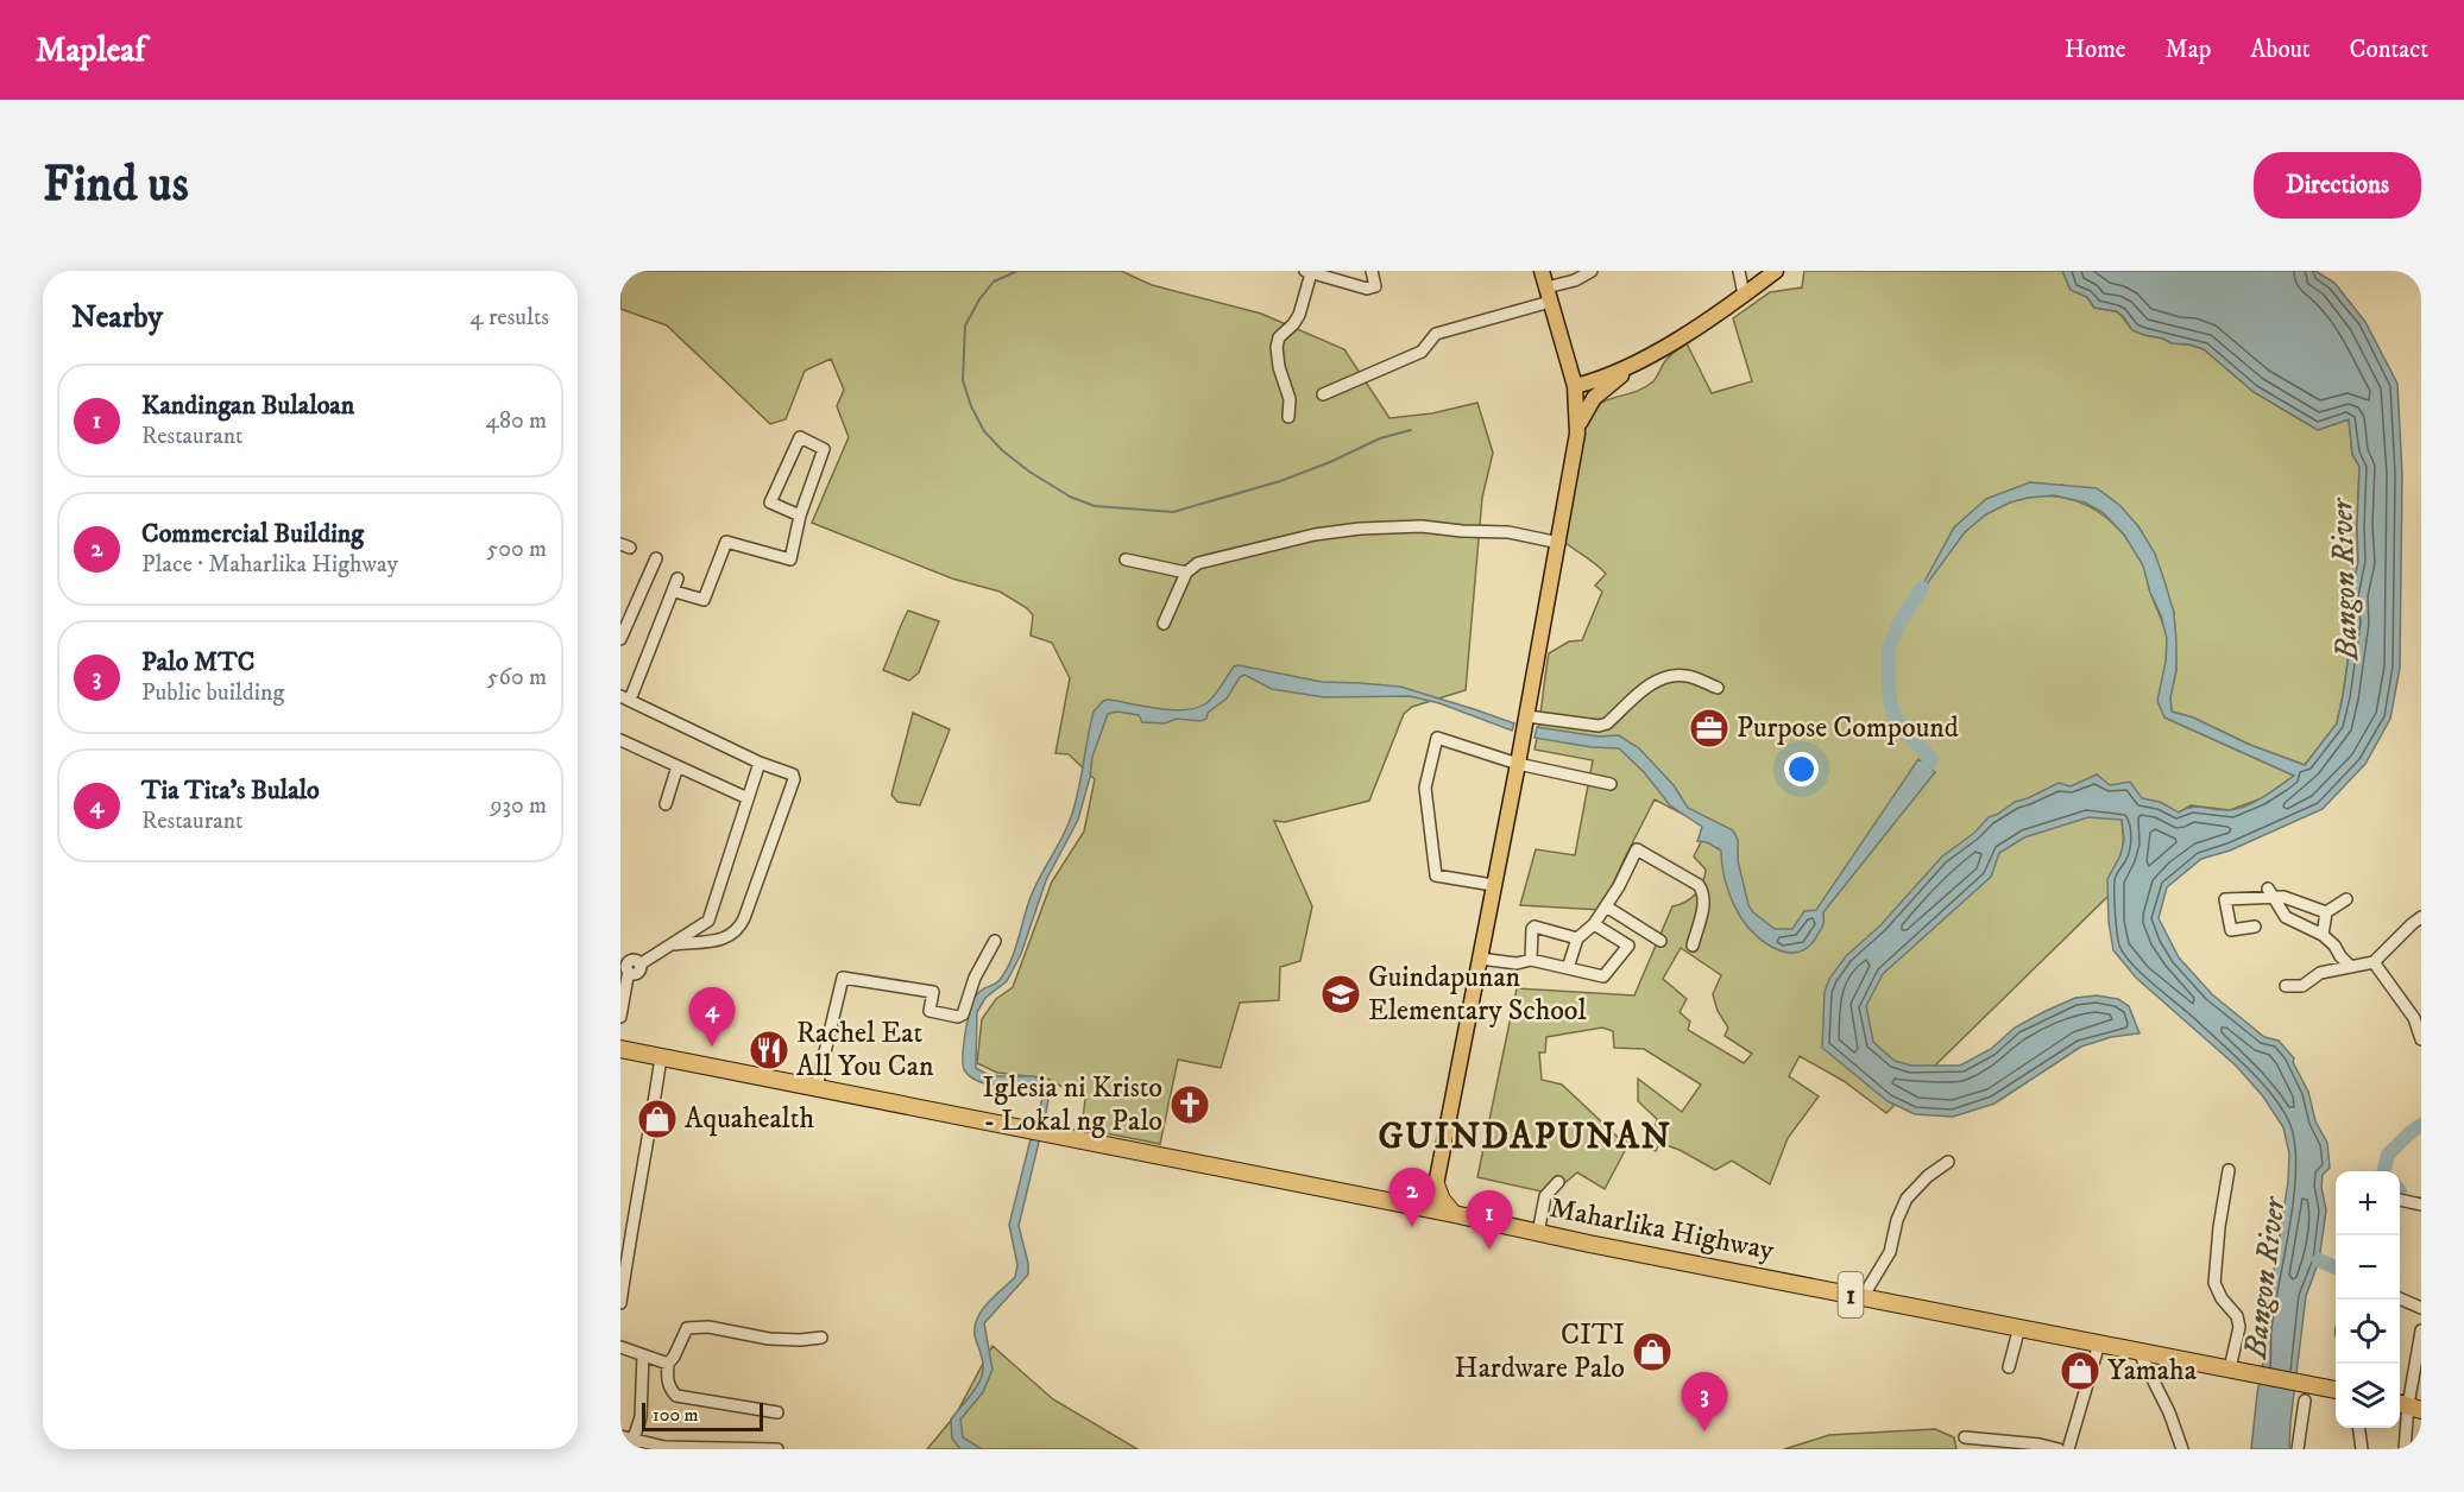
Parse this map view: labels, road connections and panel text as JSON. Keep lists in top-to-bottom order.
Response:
{
  "streets": {
    "highway": ["Maharlika Highway", "1"]
  },
  "districts": ["GUINDAPUNAN"],
  "water": ["Bangon River"],
  "places": {
    "office": ["Purpose Compound"],
    "school or university": ["Guindapunan Elementary School"],
    "restaurant": ["Rachel Eat All You Can"],
    "church": ["Iglesia ni Kristo - Lokal ng Palo"],
    "shop": ["Aquahealth", "CITI Hardware Palo", "Yamaha"]
  },
  "scale_bar": "100 m",
  "page": {
    "header": "Mapleaf",
    "nav": [
      "Home",
      "Map",
      "About",
      "Contact"
    ],
    "buttons": "Directions",
    "title": "Find us",
    "heading": ["Nearby", "4 results"],
    "list": [
      {
        "mark": "1",
        "name": "Kandingan Bulaloan",
        "note": "Restaurant",
        "value": "480 m"
      },
      {
        "mark": "2",
        "name": "Commercial Building",
        "note": "Place · Maharlika Highway",
        "value": "500 m"
      },
      {
        "mark": "3",
        "name": "Palo MTC",
        "note": "Public building",
        "value": "560 m"
      },
      {
        "mark": "4",
        "name": "Tia Tita's Bulalo",
        "note": "Restaurant",
        "value": "930 m"
      }
    ],
    "pins": [
      "4",
      "2",
      "1",
      "3"
    ],
    "map_buttons": ["+", "−"],
    "scale": "100 m"
  }
}
